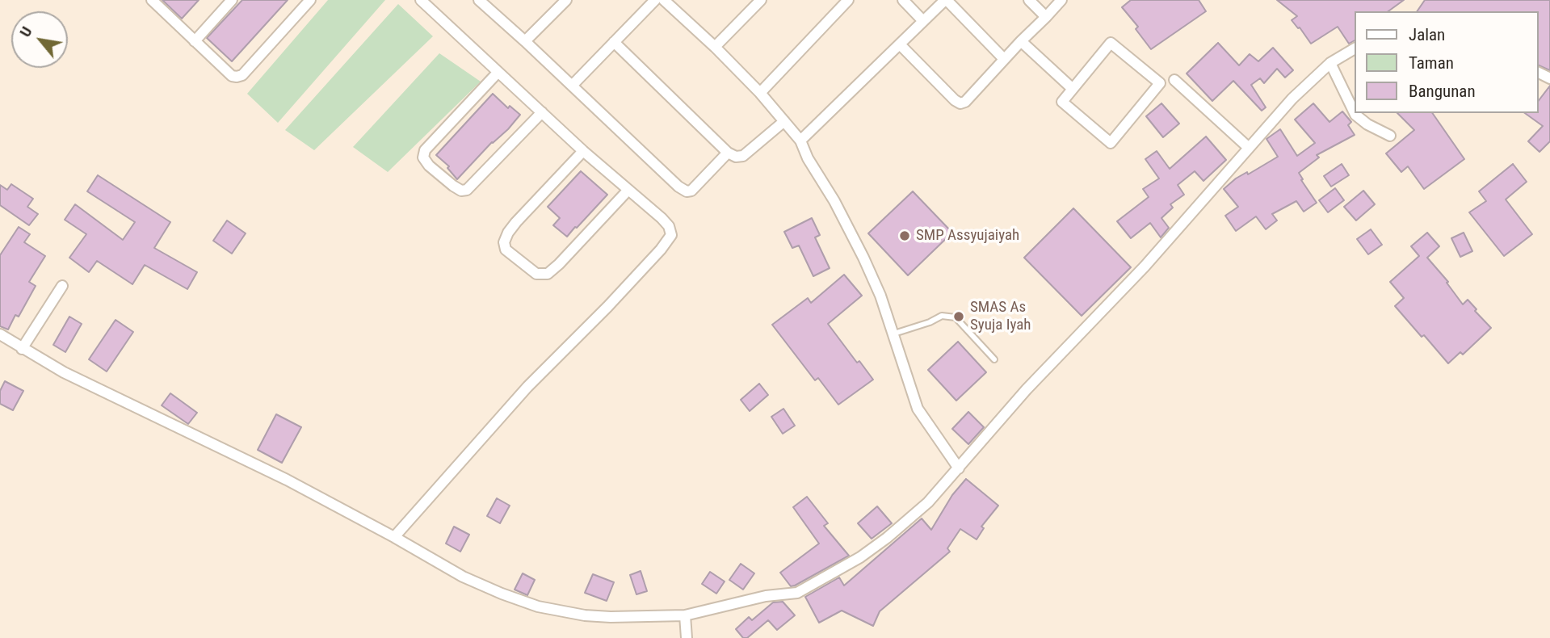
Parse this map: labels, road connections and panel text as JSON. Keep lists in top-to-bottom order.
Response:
{
  "places": ["SMP Assyujaiyah", "SMAS As Syuja Iyah"],
  "legend": ["Jalan", "Taman", "Bangunan"],
  "north": "top left"
}
